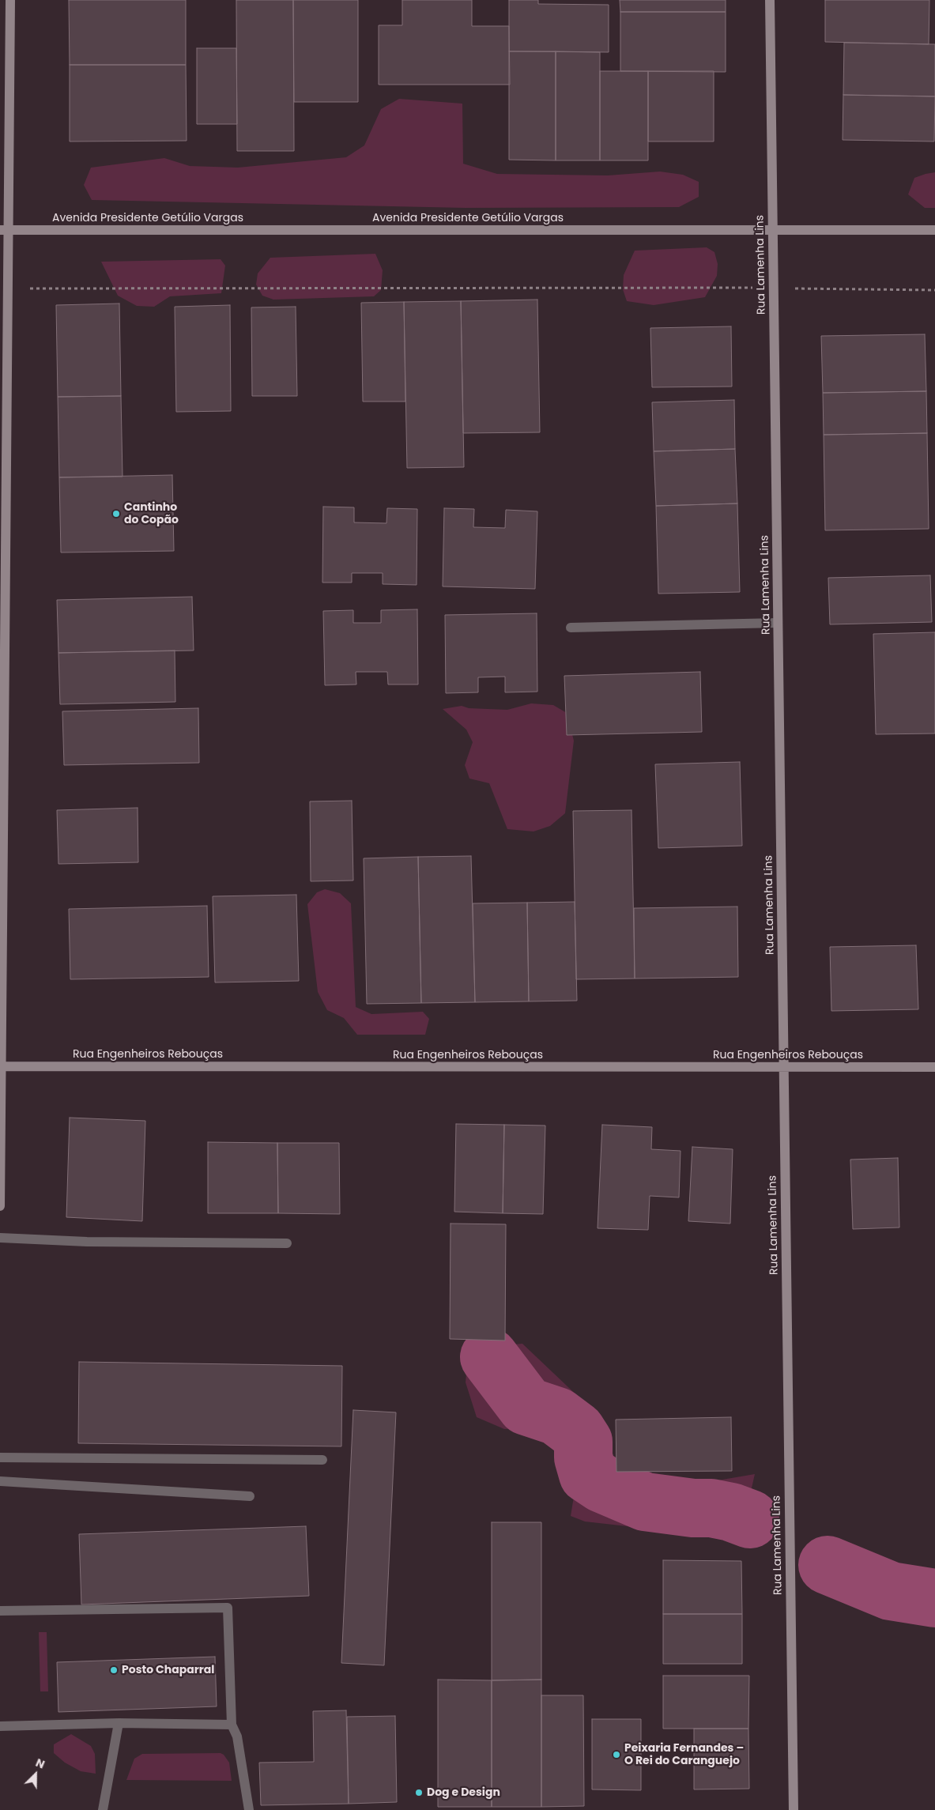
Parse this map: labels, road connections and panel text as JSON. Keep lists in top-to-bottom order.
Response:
{
  "streets": {
    "main road": ["Avenida Presidente Getúlio Vargas", "Rua Lamenha Lins", "Rua Engenheiros Rebouças"]
  },
  "crossings": [
    ["Avenida Presidente Getúlio Vargas", "Rua Lamenha Lins"],
    ["Rua Lamenha Lins", "Rua Engenheiros Rebouças"]
  ],
  "places": [
    "Cantinho do Copão",
    "Posto Chaparral",
    "Peixaria Fernandes – O Rei do Caranguejo",
    "Dog e Design"
  ],
  "north": "top right"
}
